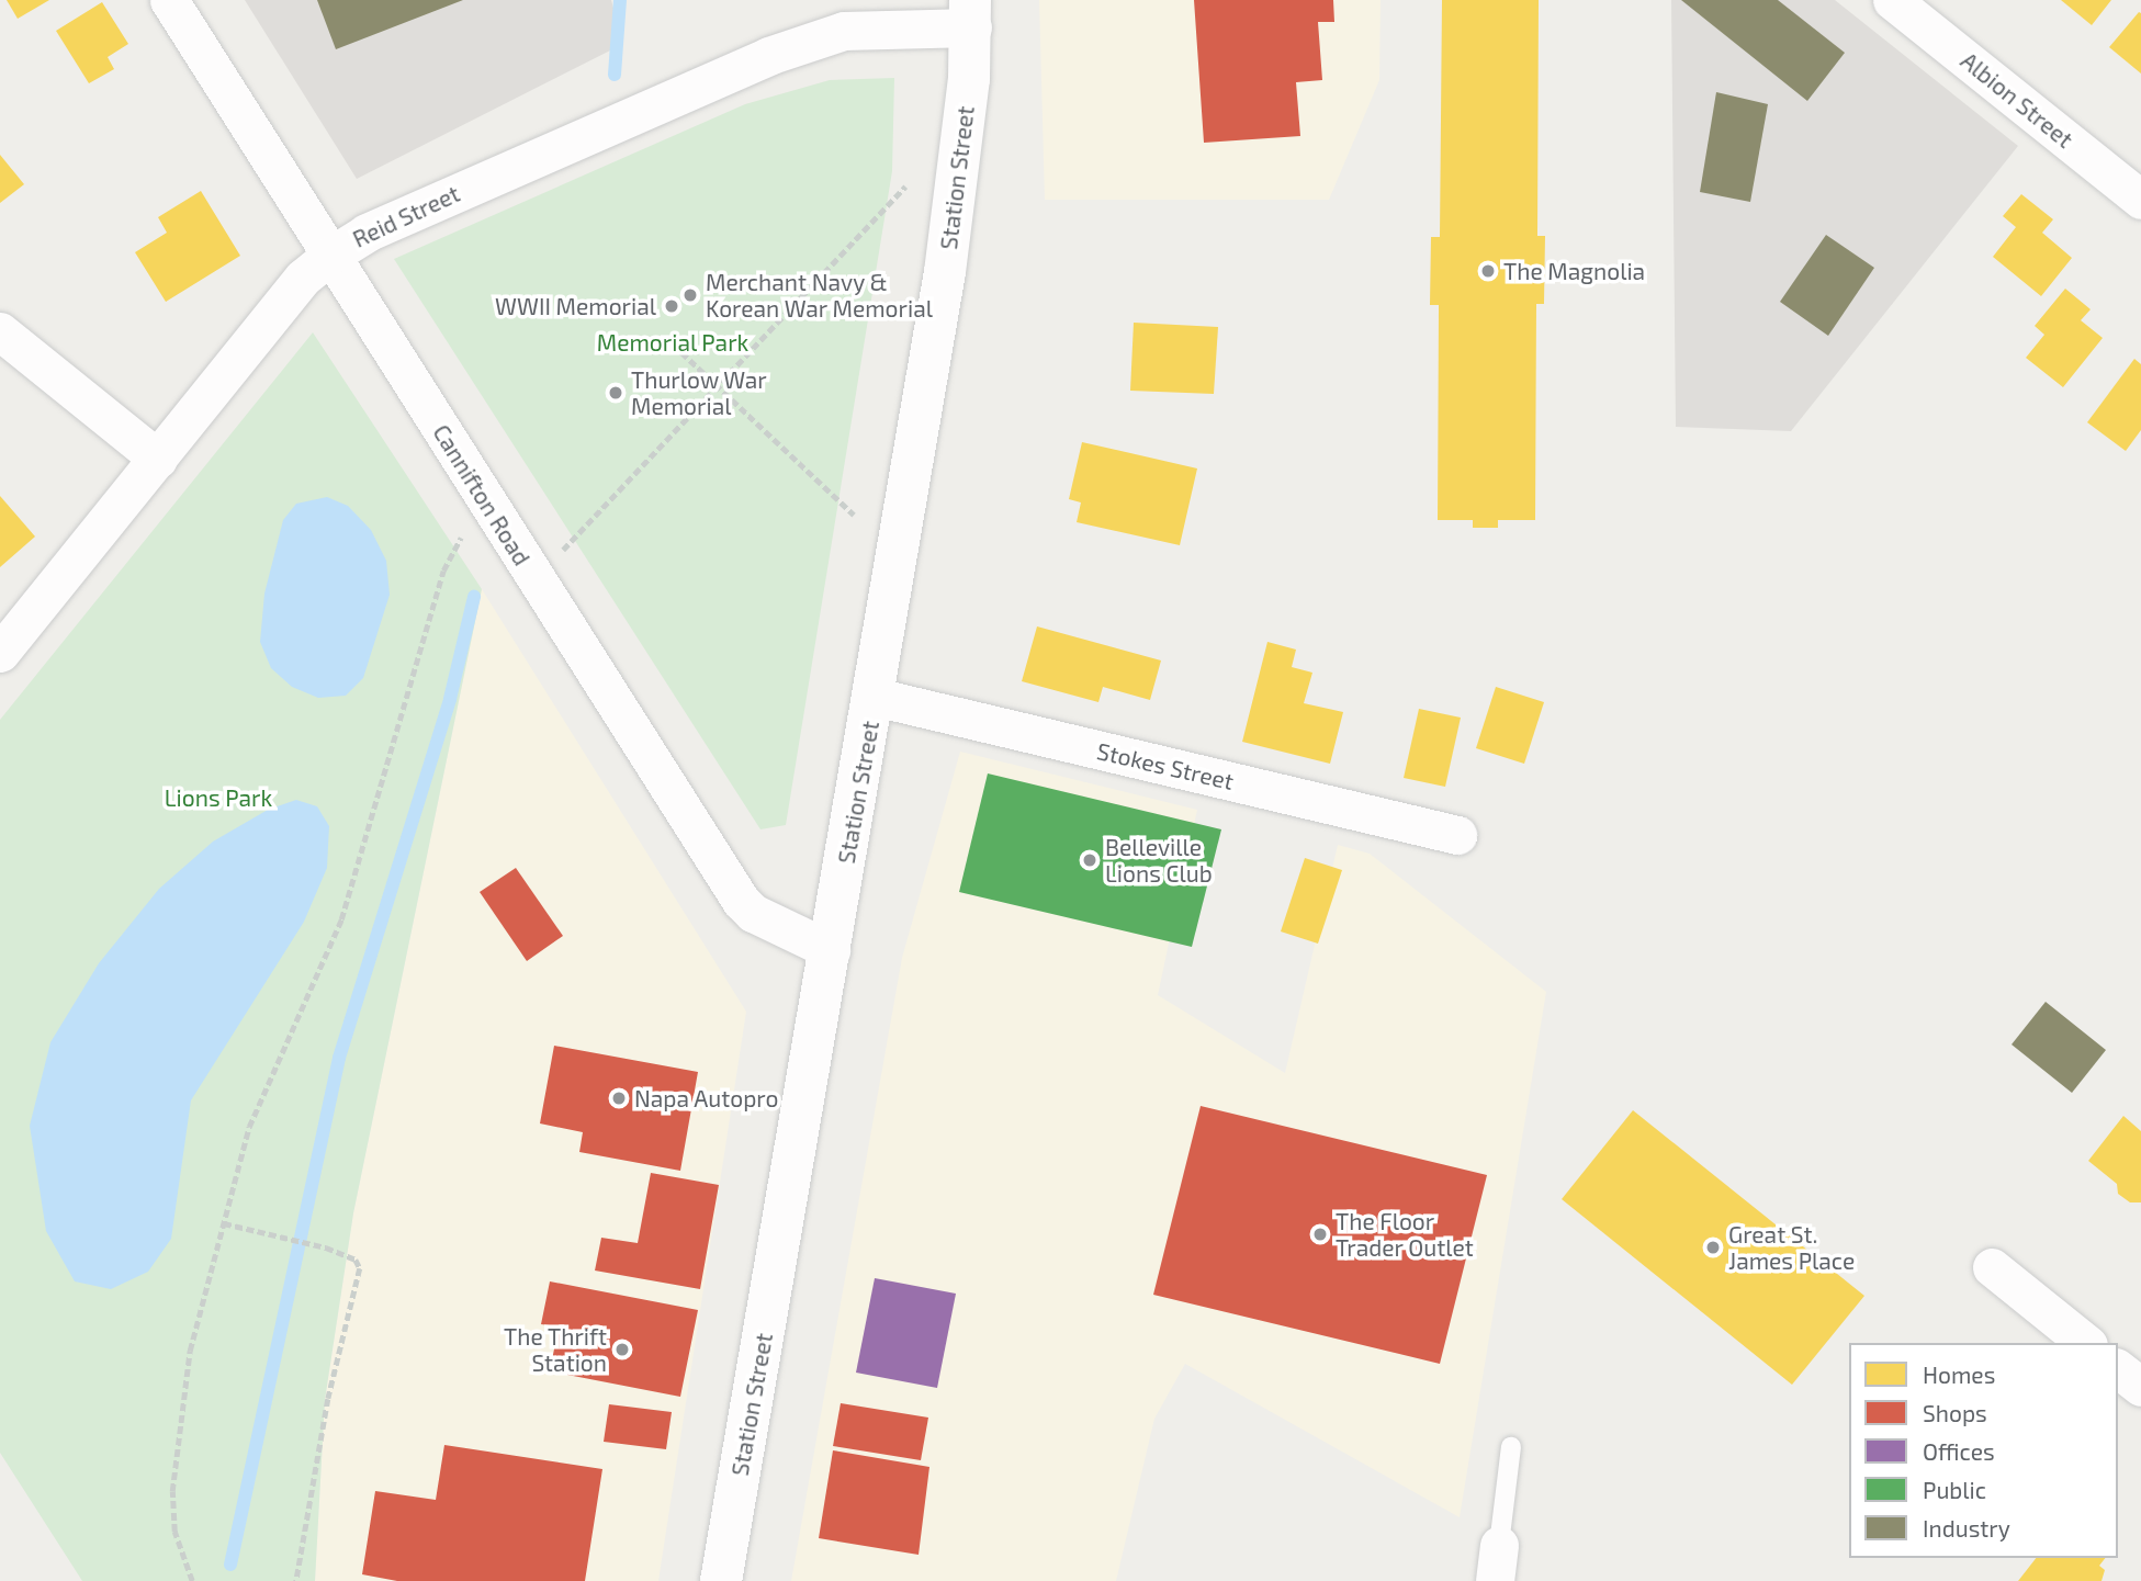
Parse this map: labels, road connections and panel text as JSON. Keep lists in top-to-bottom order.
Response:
{
  "streets": {
    "main road": ["Station Street"],
    "street": [
      "Albion Street",
      "Reid Street",
      "Cannifton Road",
      "Stokes Street"
    ]
  },
  "crossings": [
    ["Station Street", "Reid Street"],
    ["Station Street", "Cannifton Road"],
    ["Station Street", "Stokes Street"],
    ["Reid Street", "Cannifton Road"]
  ],
  "parks": ["Memorial Park", "Lions Park"],
  "places": [
    "The Magnolia",
    "Merchant Navy & Korean War Memorial",
    "WWII Memorial",
    "Thurlow War Memorial",
    "Belleville Lions Club",
    "Napa Autopro",
    "The Floor Trader Outlet",
    "Great St. James Place",
    "The Thrift Station"
  ],
  "legend": [
    "Homes",
    "Shops",
    "Offices",
    "Public",
    "Industry"
  ]
}
